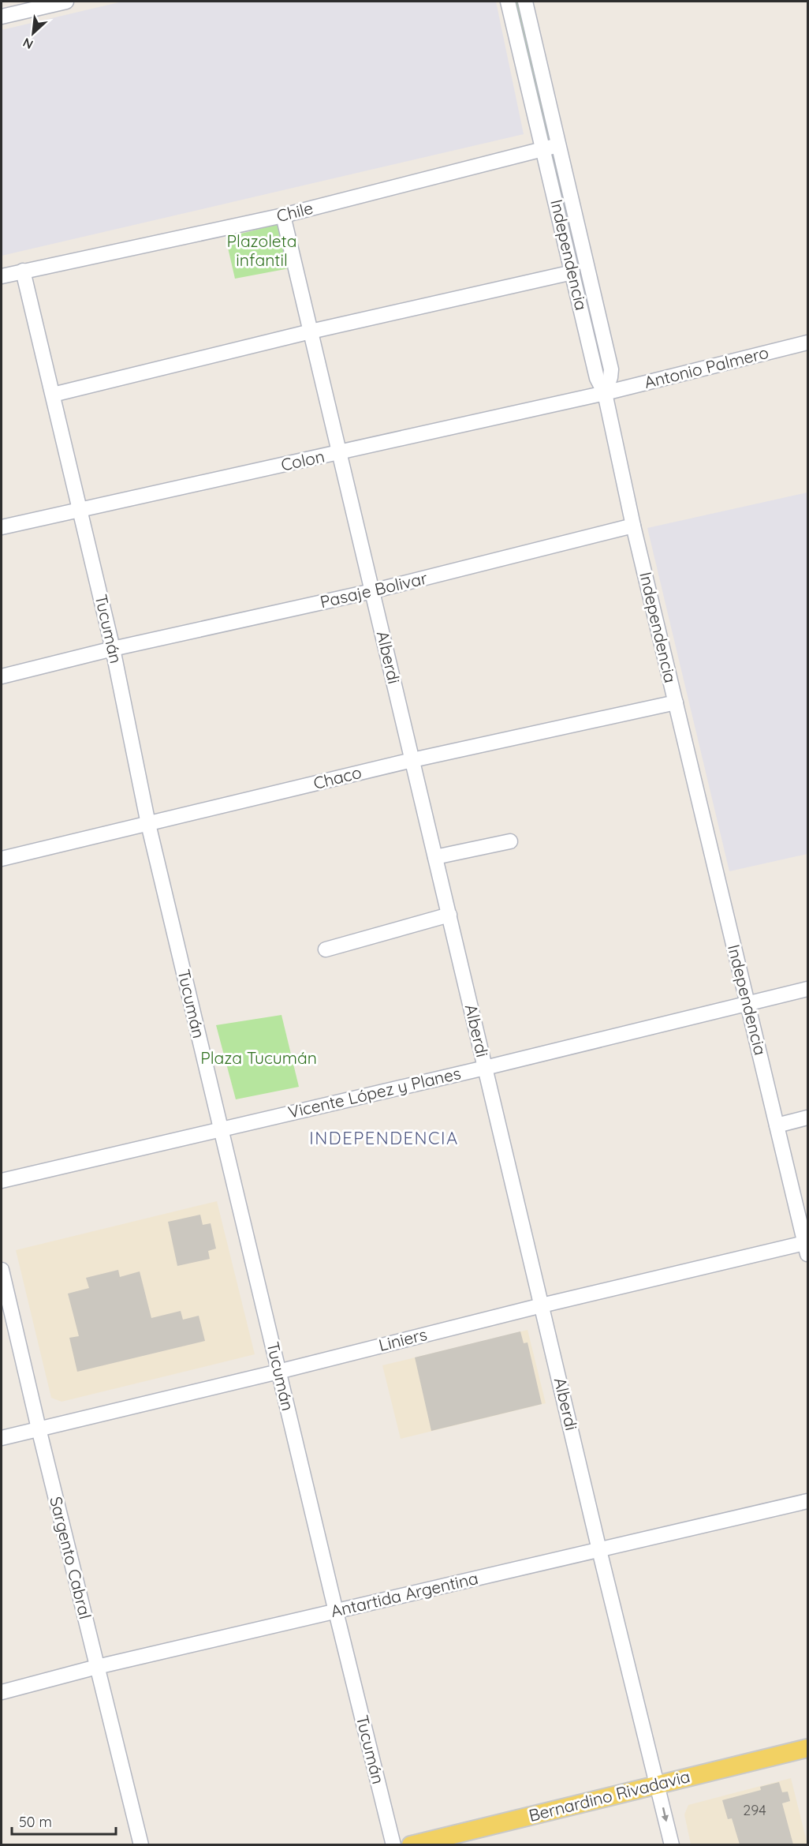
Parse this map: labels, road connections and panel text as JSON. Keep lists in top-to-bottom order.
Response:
{
  "streets": {
    "main road": ["Bernardino Rivadavia"],
    "street": [
      "Chile",
      "Independencia",
      "Antonio Palmero",
      "Colon",
      "Pasaje Bolivar",
      "Tucumán",
      "Alberdi",
      "Chaco",
      "Vicente López y Planes",
      "Liniers",
      "Sargento Cabral",
      "Antartida Argentina"
    ]
  },
  "crossings": [
    ["Chile", "Independencia"],
    ["Chile", "Tucumán"],
    ["Chile", "Alberdi"],
    ["Independencia", "Antonio Palmero"],
    ["Independencia", "Colon"],
    ["Independencia", "Pasaje Bolivar"],
    ["Independencia", "Chaco"],
    ["Independencia", "Vicente López y Planes"],
    ["Independencia", "Liniers"],
    ["Antonio Palmero", "Colon"],
    ["Colon", "Tucumán"],
    ["Colon", "Alberdi"],
    ["Pasaje Bolivar", "Tucumán"],
    ["Pasaje Bolivar", "Alberdi"],
    ["Tucumán", "Chaco"],
    ["Tucumán", "Vicente López y Planes"],
    ["Tucumán", "Liniers"],
    ["Tucumán", "Antartida Argentina"],
    ["Alberdi", "Chaco"],
    ["Alberdi", "Vicente López y Planes"],
    ["Alberdi", "Liniers"],
    ["Alberdi", "Antartida Argentina"],
    ["Alberdi", "Bernardino Rivadavia"],
    ["Liniers", "Sargento Cabral"],
    ["Sargento Cabral", "Antartida Argentina"]
  ],
  "districts": ["INDEPENDENCIA"],
  "parks": ["Plazoleta infantil", "Plaza Tucumán"],
  "house_numbers": ["294"],
  "scale_bar": "50 m",
  "north": "bottom left"
}
